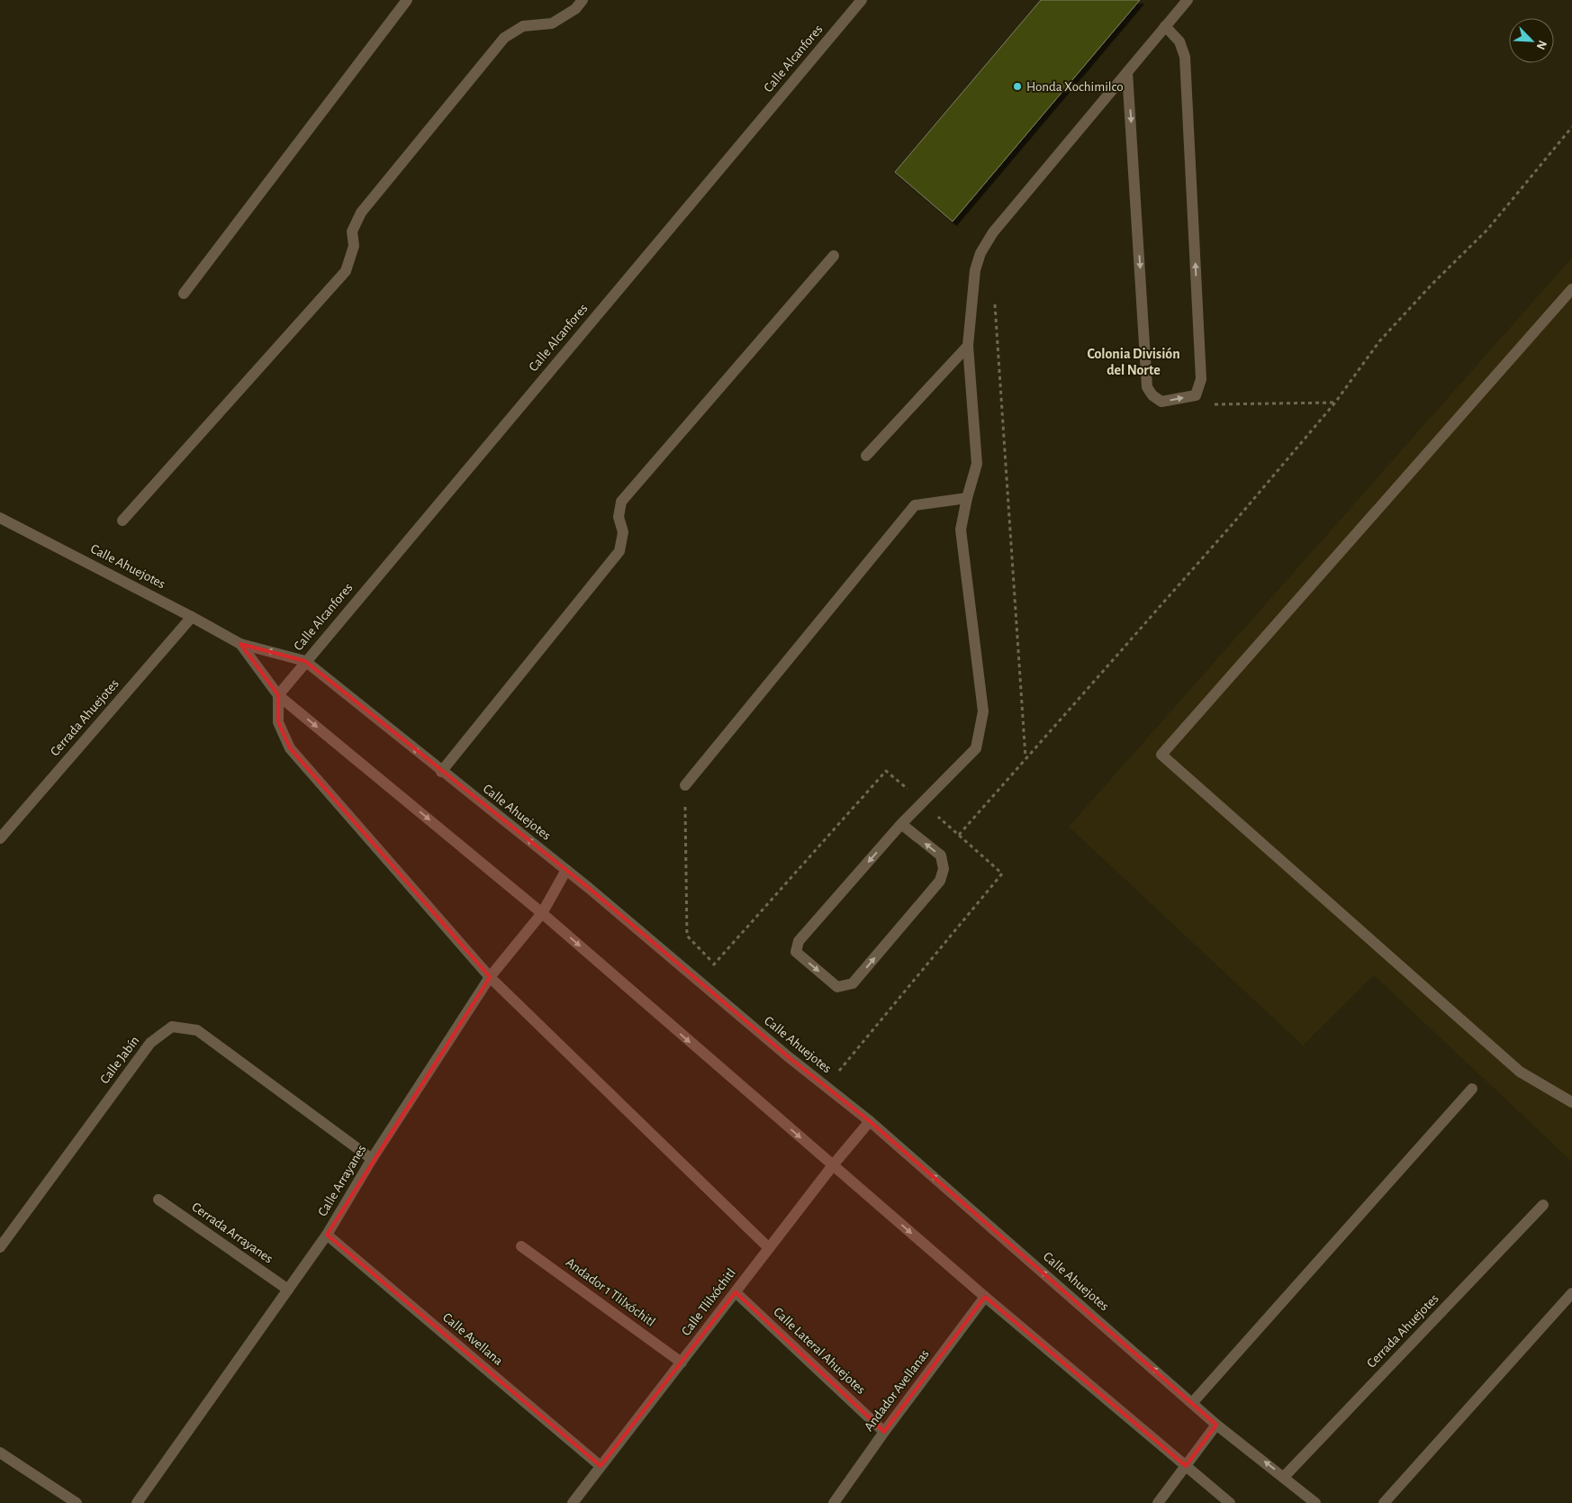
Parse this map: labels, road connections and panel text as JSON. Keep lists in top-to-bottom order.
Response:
{
  "streets": {
    "street": [
      "Calle Alcanfores",
      "Calle Ahuejotes",
      "Cerrada Ahuejotes",
      "Calle Jabín",
      "Calle Arrayanes",
      "Cerrada Arrayanes",
      "Andador 1 Tlilxóchitl",
      "Calle Tlilxóchitl",
      "Calle Avellana",
      "Calle Lateral Ahuejotes",
      "Andador Avellanas"
    ]
  },
  "crossings": [
    ["Calle Alcanfores", "Calle Ahuejotes"],
    ["Calle Ahuejotes", "Cerrada Ahuejotes"],
    ["Calle Ahuejotes", "Calle Arrayanes"],
    ["Calle Ahuejotes", "Calle Tlilxóchitl"],
    ["Calle Ahuejotes", "Andador Avellanas"],
    ["Calle Jabín", "Calle Arrayanes"],
    ["Calle Arrayanes", "Cerrada Arrayanes"],
    ["Calle Arrayanes", "Calle Avellana"],
    ["Andador 1 Tlilxóchitl", "Calle Tlilxóchitl"],
    ["Calle Tlilxóchitl", "Calle Avellana"],
    ["Calle Tlilxóchitl", "Calle Lateral Ahuejotes"],
    ["Calle Lateral Ahuejotes", "Andador Avellanas"]
  ],
  "districts": ["Colonia División del Norte"],
  "places": ["Honda Xochimilco"],
  "north": "bottom right"
}
